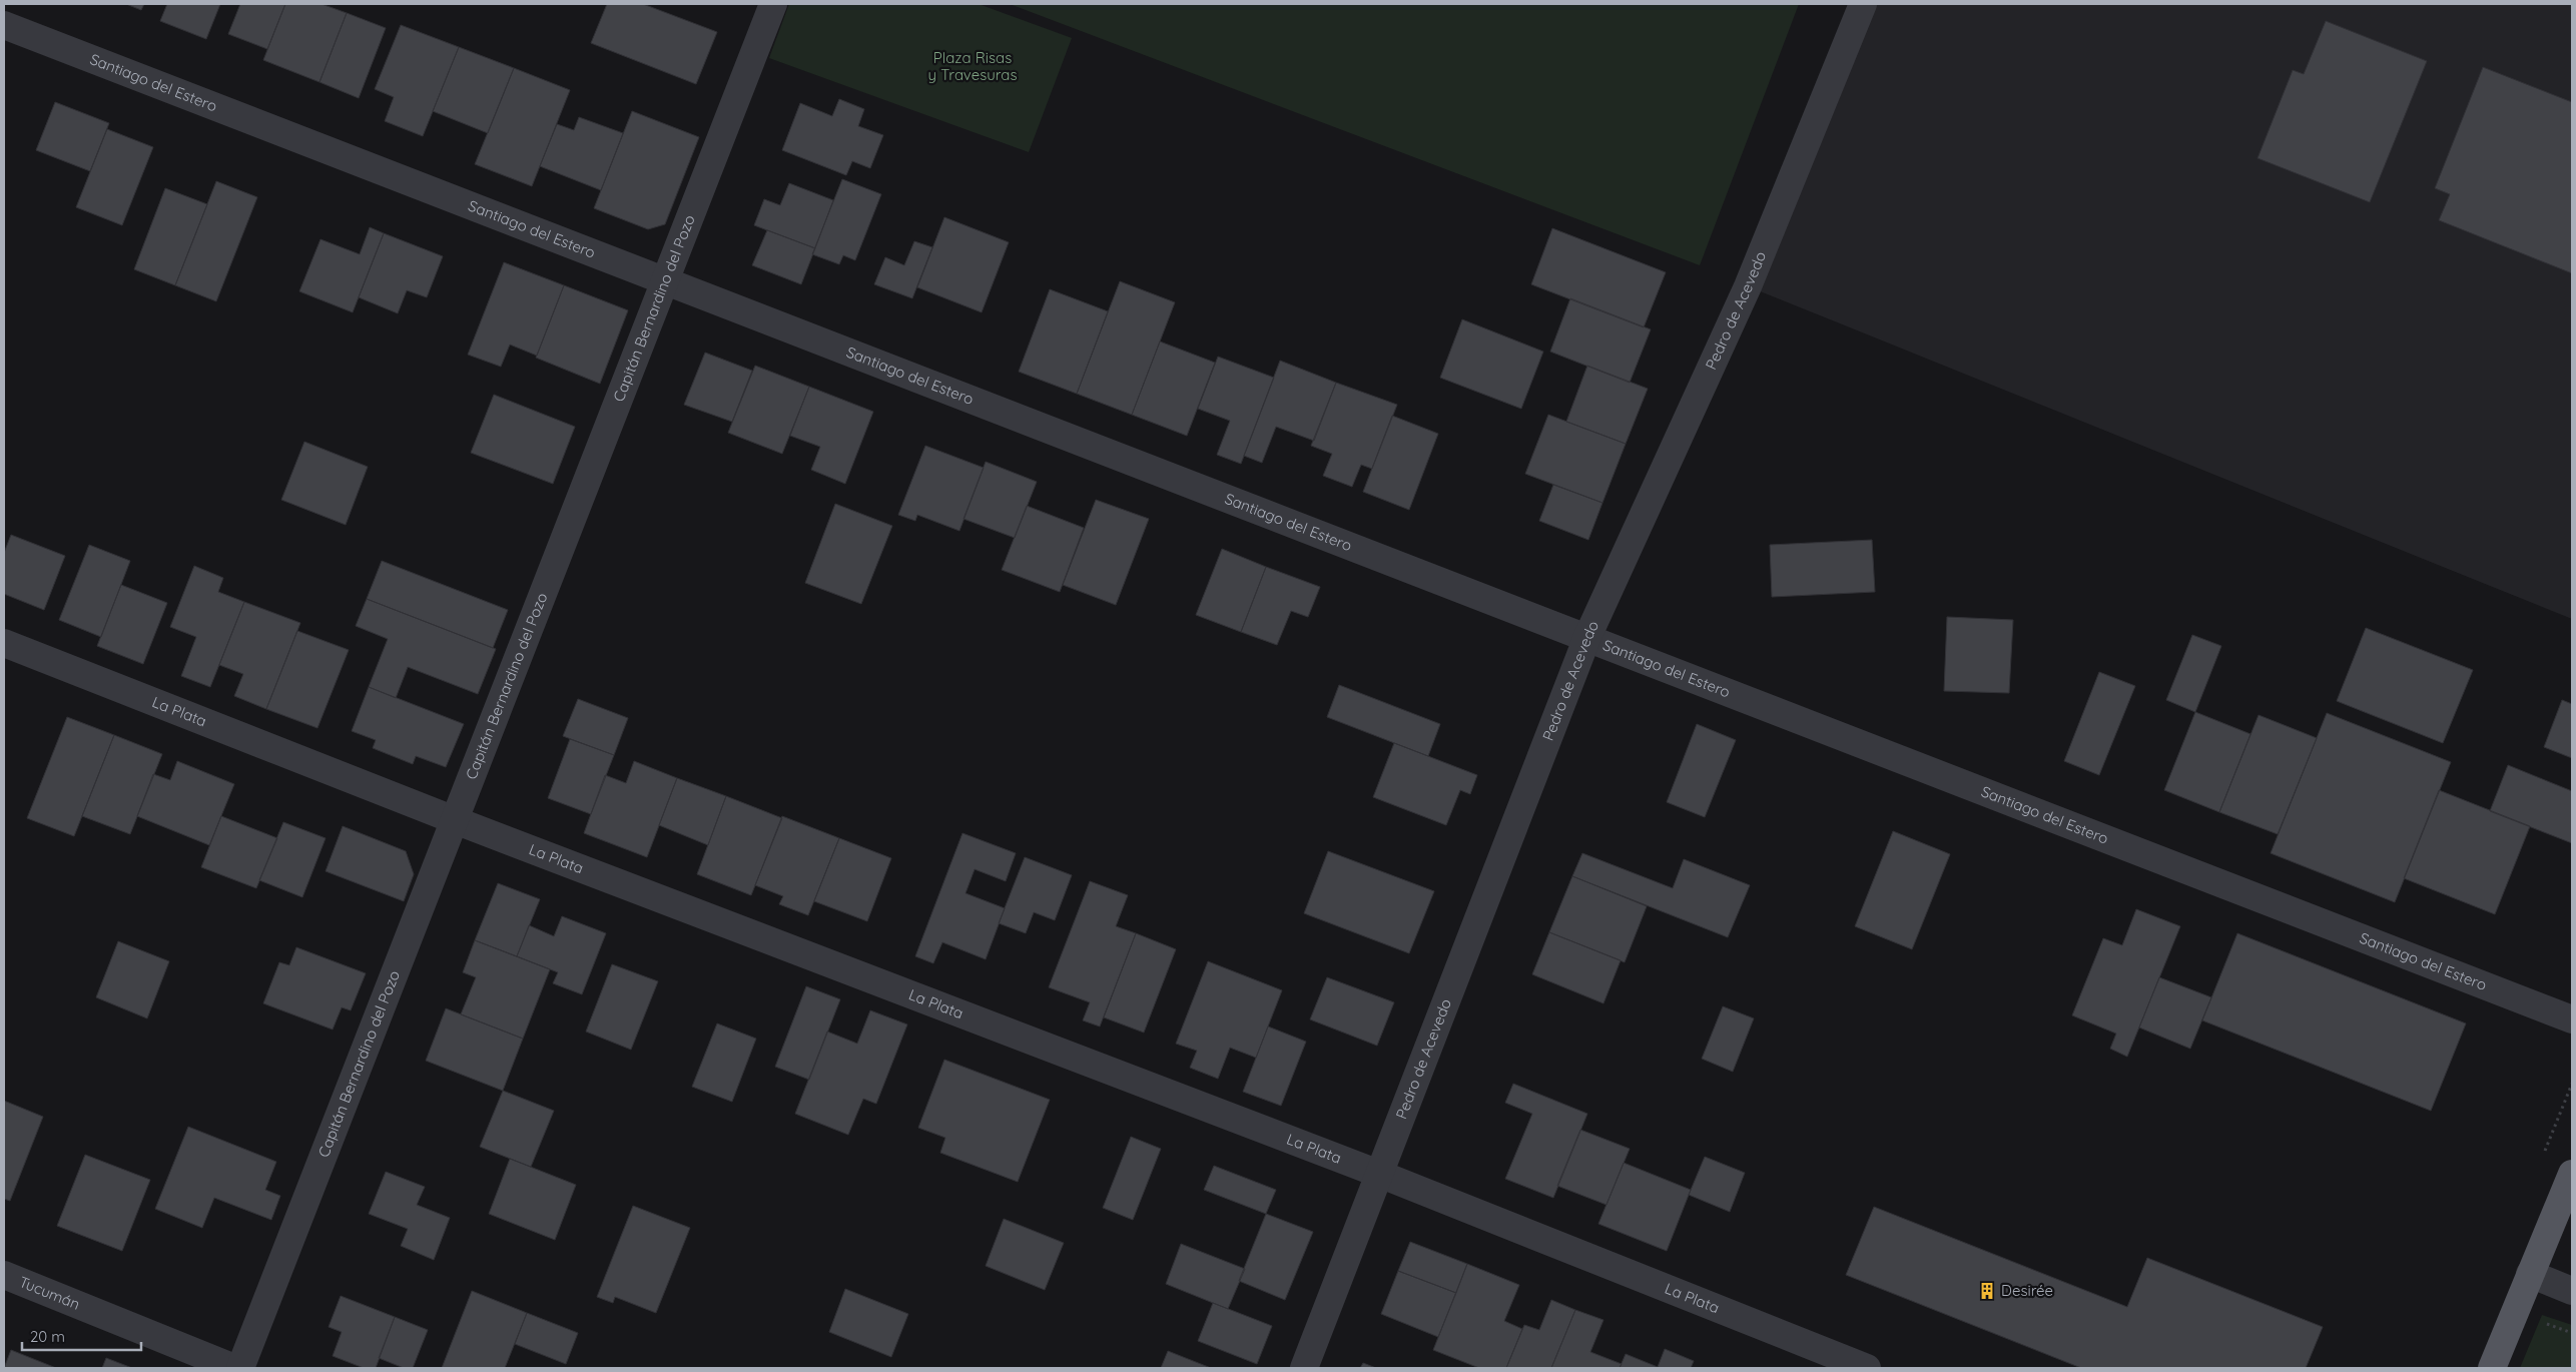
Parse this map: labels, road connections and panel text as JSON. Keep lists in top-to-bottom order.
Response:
{
  "streets": {
    "street": [
      "Santiago del Estero",
      "Capitán Bernardino del Pozo",
      "Pedro de Acevedo",
      "La Plata",
      "Tucumán"
    ]
  },
  "crossings": [
    ["Santiago del Estero", "Capitán Bernardino del Pozo"],
    ["Santiago del Estero", "Pedro de Acevedo"],
    ["Capitán Bernardino del Pozo", "La Plata"],
    ["Pedro de Acevedo", "La Plata"]
  ],
  "parks": ["Plaza Risas y Travesuras"],
  "places": {
    "building": ["Desirée"]
  },
  "scale_bar": "20 m"
}
